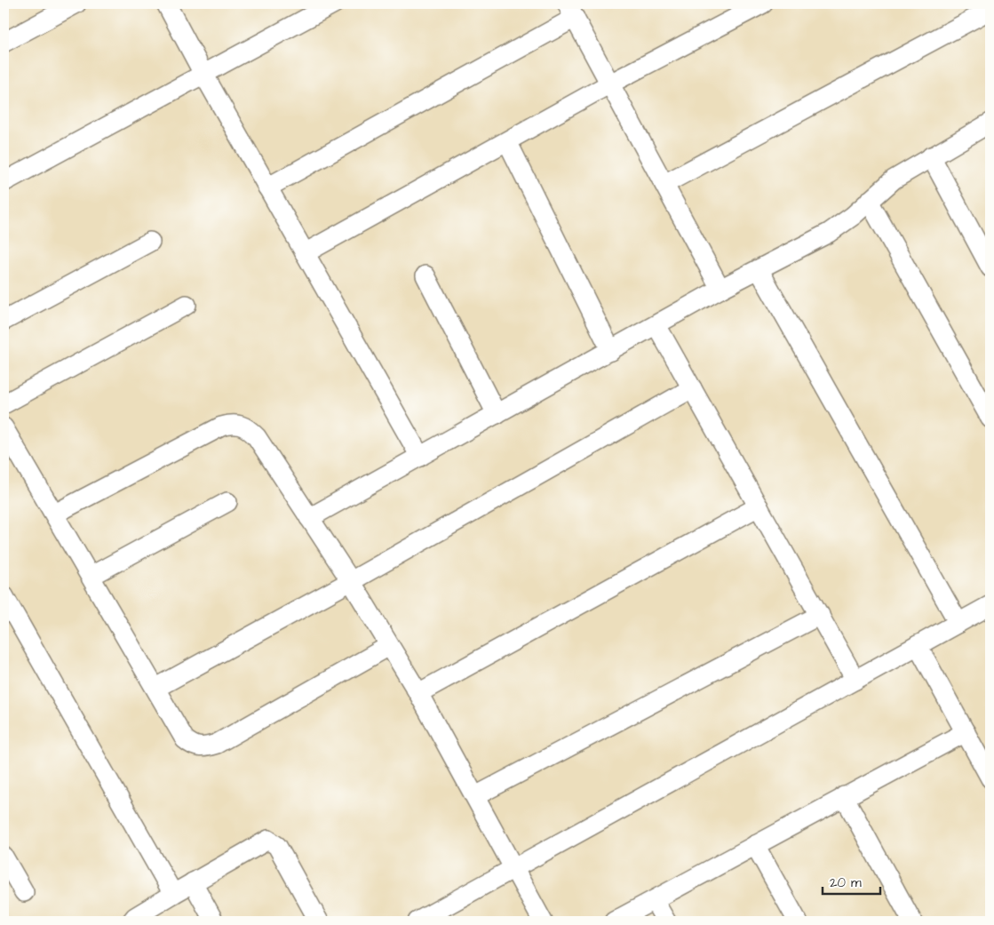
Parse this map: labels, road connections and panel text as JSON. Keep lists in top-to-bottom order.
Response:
{
  "scale_bar": "20 m"
}
